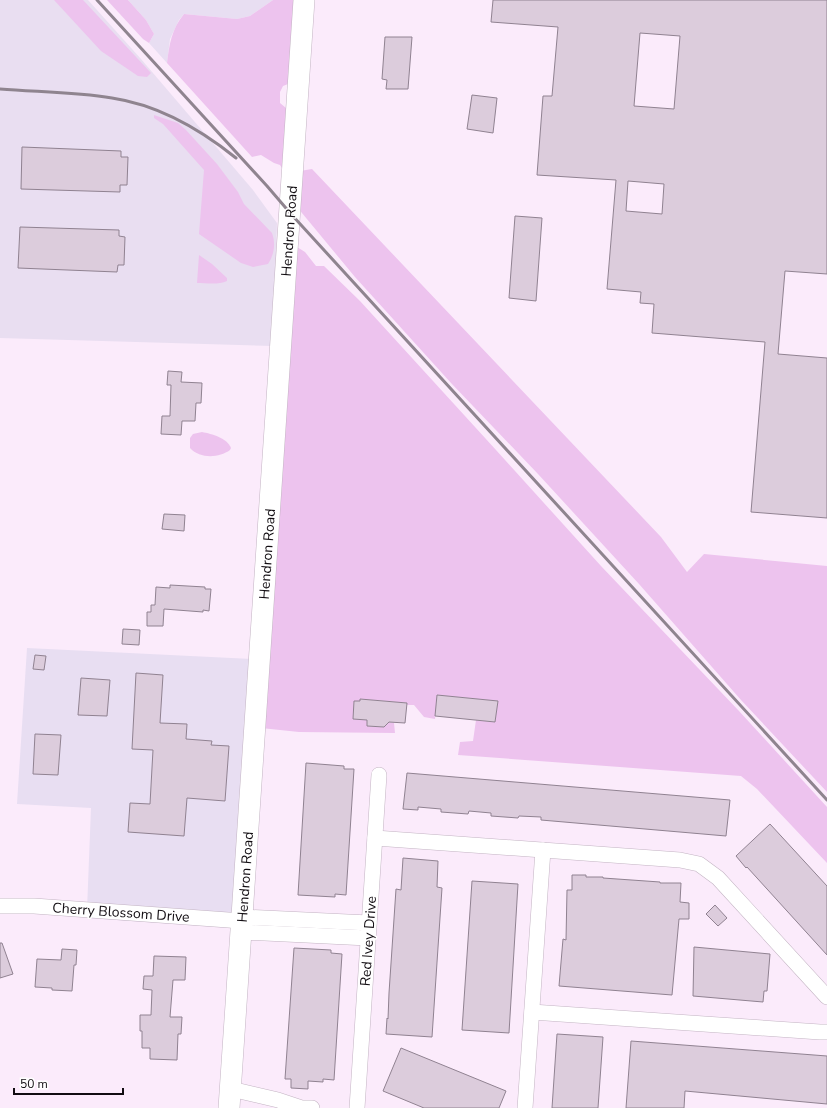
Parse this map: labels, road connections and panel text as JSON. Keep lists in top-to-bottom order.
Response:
{
  "streets": {
    "street": ["Hendron Road", "Cherry Blossom Drive", "Red Ivey Drive"]
  },
  "crossings": [
    ["Hendron Road", "Cherry Blossom Drive"],
    ["Cherry Blossom Drive", "Red Ivey Drive"]
  ],
  "scale_bar": "50 m"
}
